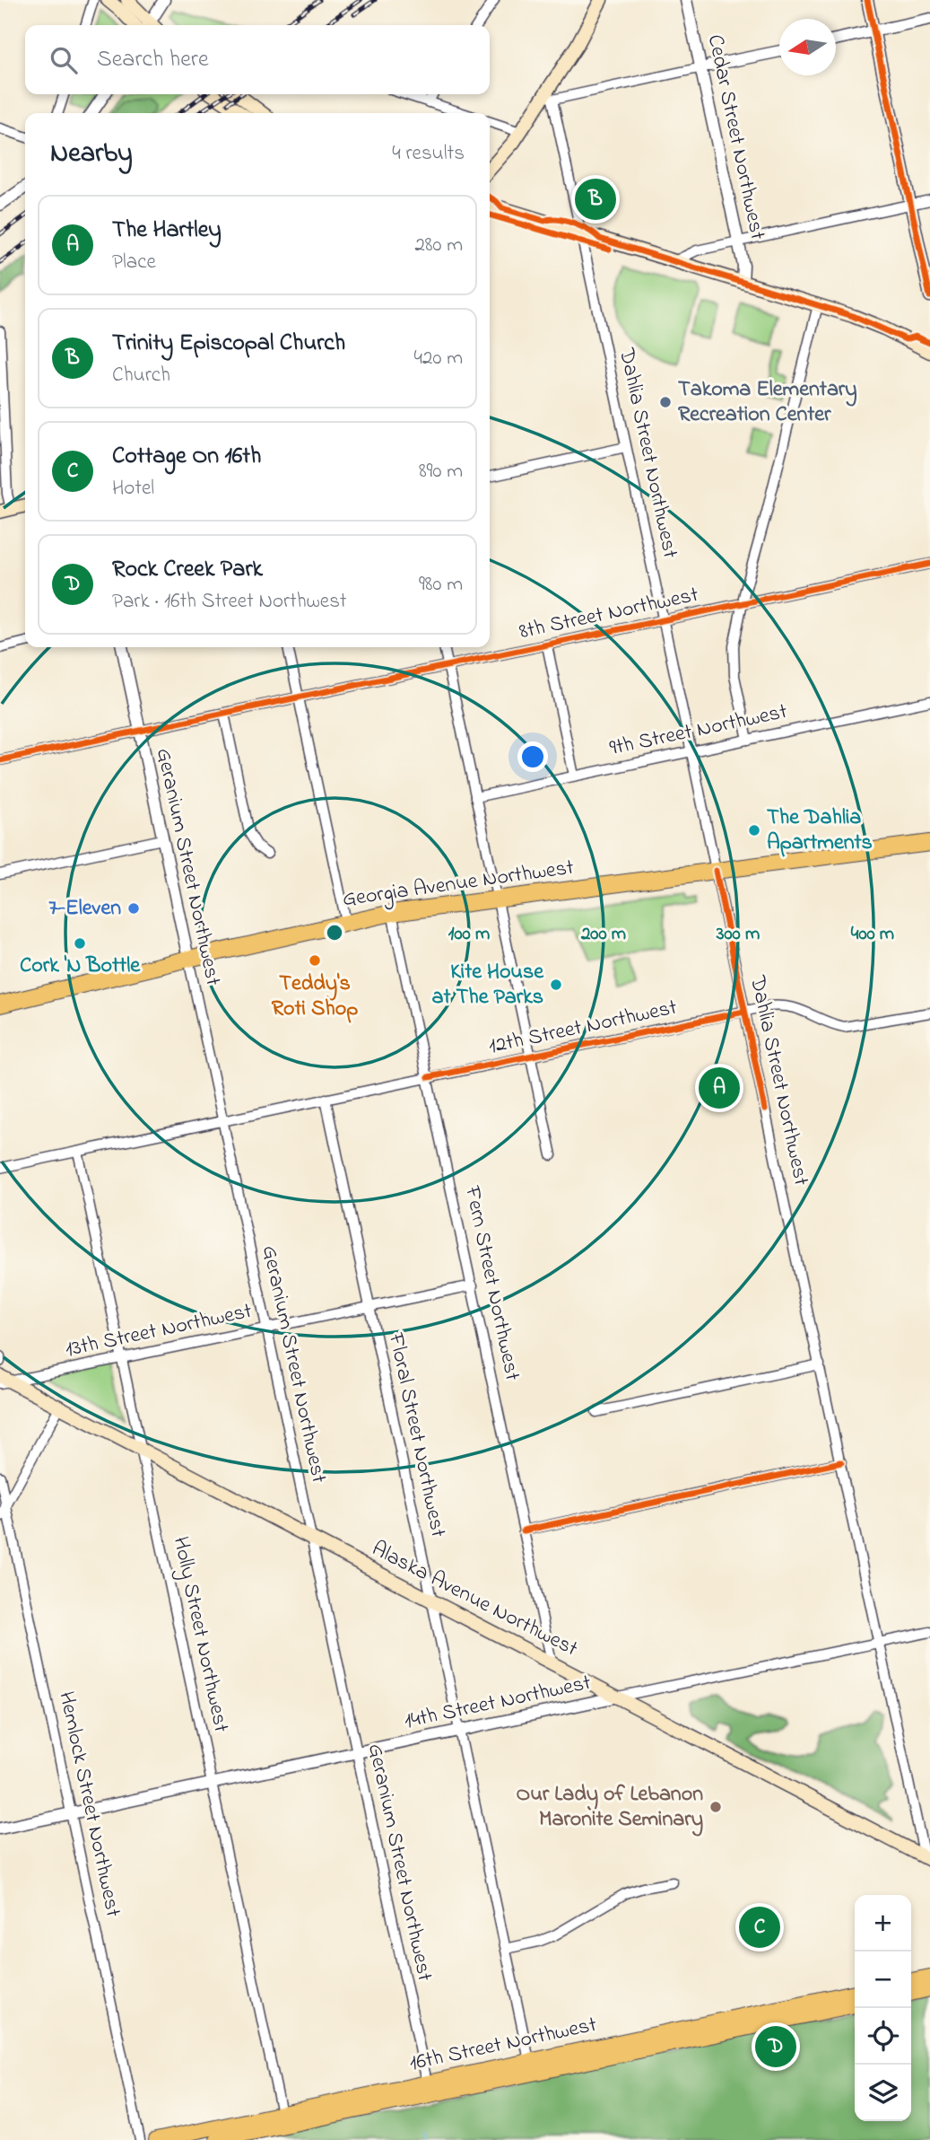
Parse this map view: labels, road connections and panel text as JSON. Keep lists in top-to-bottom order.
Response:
{
  "streets": {
    "highway": ["Georgia Avenue Northwest"],
    "main road": ["Alaska Avenue Northwest", "16th Street Northwest"],
    "street": [
      "Cedar Street Northwest",
      "Dahlia Street Northwest",
      "8th Street Northwest",
      "9th Street Northwest",
      "Geranium Street Northwest",
      "12th Street Northwest",
      "Fern Street Northwest",
      "13th Street Northwest",
      "Floral Street Northwest",
      "Holly Street Northwest",
      "14th Street Northwest",
      "Hemlock Street Northwest"
    ]
  },
  "crossings": [
    ["Dahlia Street Northwest", "8th Street Northwest"],
    ["Dahlia Street Northwest", "9th Street Northwest"],
    ["Dahlia Street Northwest", "Georgia Avenue Northwest"],
    ["Dahlia Street Northwest", "12th Street Northwest"],
    ["Dahlia Street Northwest", "Alaska Avenue Northwest"],
    ["Dahlia Street Northwest", "14th Street Northwest"],
    ["8th Street Northwest", "Geranium Street Northwest"],
    ["Geranium Street Northwest", "Georgia Avenue Northwest"],
    ["Geranium Street Northwest", "12th Street Northwest"],
    ["Geranium Street Northwest", "13th Street Northwest"],
    ["Geranium Street Northwest", "Alaska Avenue Northwest"],
    ["Geranium Street Northwest", "14th Street Northwest"],
    ["Geranium Street Northwest", "16th Street Northwest"],
    ["Georgia Avenue Northwest", "Fern Street Northwest"],
    ["12th Street Northwest", "Fern Street Northwest"],
    ["12th Street Northwest", "Floral Street Northwest"],
    ["12th Street Northwest", "Holly Street Northwest"],
    ["Fern Street Northwest", "13th Street Northwest"],
    ["Fern Street Northwest", "Alaska Avenue Northwest"],
    ["13th Street Northwest", "Floral Street Northwest"],
    ["13th Street Northwest", "Alaska Avenue Northwest"],
    ["13th Street Northwest", "Holly Street Northwest"],
    ["Floral Street Northwest", "Alaska Avenue Northwest"],
    ["Floral Street Northwest", "14th Street Northwest"],
    ["Floral Street Northwest", "16th Street Northwest"],
    ["Alaska Avenue Northwest", "Holly Street Northwest"],
    ["Alaska Avenue Northwest", "14th Street Northwest"],
    ["Holly Street Northwest", "14th Street Northwest"],
    ["Holly Street Northwest", "16th Street Northwest"],
    ["14th Street Northwest", "Hemlock Street Northwest"]
  ],
  "places": [
    "Takoma Elementary Recreation Center",
    "The Dahlia Apartments",
    "7-Eleven",
    "Cork 'N Bottle",
    "Teddy's Roti Shop",
    "Kite House at The Parks",
    "Our Lady of Lebanon Maronite Seminary"
  ],
  "north": "left",
  "page": {
    "search": "Search here",
    "heading": ["Nearby", "4 results"],
    "pins": [
      "B",
      "A",
      "C",
      "D"
    ],
    "list": [
      {
        "mark": "A",
        "name": "The Hartley",
        "note": "Place",
        "value": "280 m"
      },
      {
        "mark": "B",
        "name": "Trinity Episcopal Church",
        "note": "Church",
        "value": "420 m"
      },
      {
        "mark": "C",
        "name": "Cottage On 16th",
        "note": "Hotel",
        "value": "890 m"
      },
      {
        "mark": "D",
        "name": "Rock Creek Park",
        "note": "Park · 16th Street Northwest",
        "value": "980 m"
      }
    ],
    "map_buttons": ["+", "−"]
  },
  "rings": [
    "100 m",
    "200 m",
    "300 m",
    "400 m"
  ]
}
